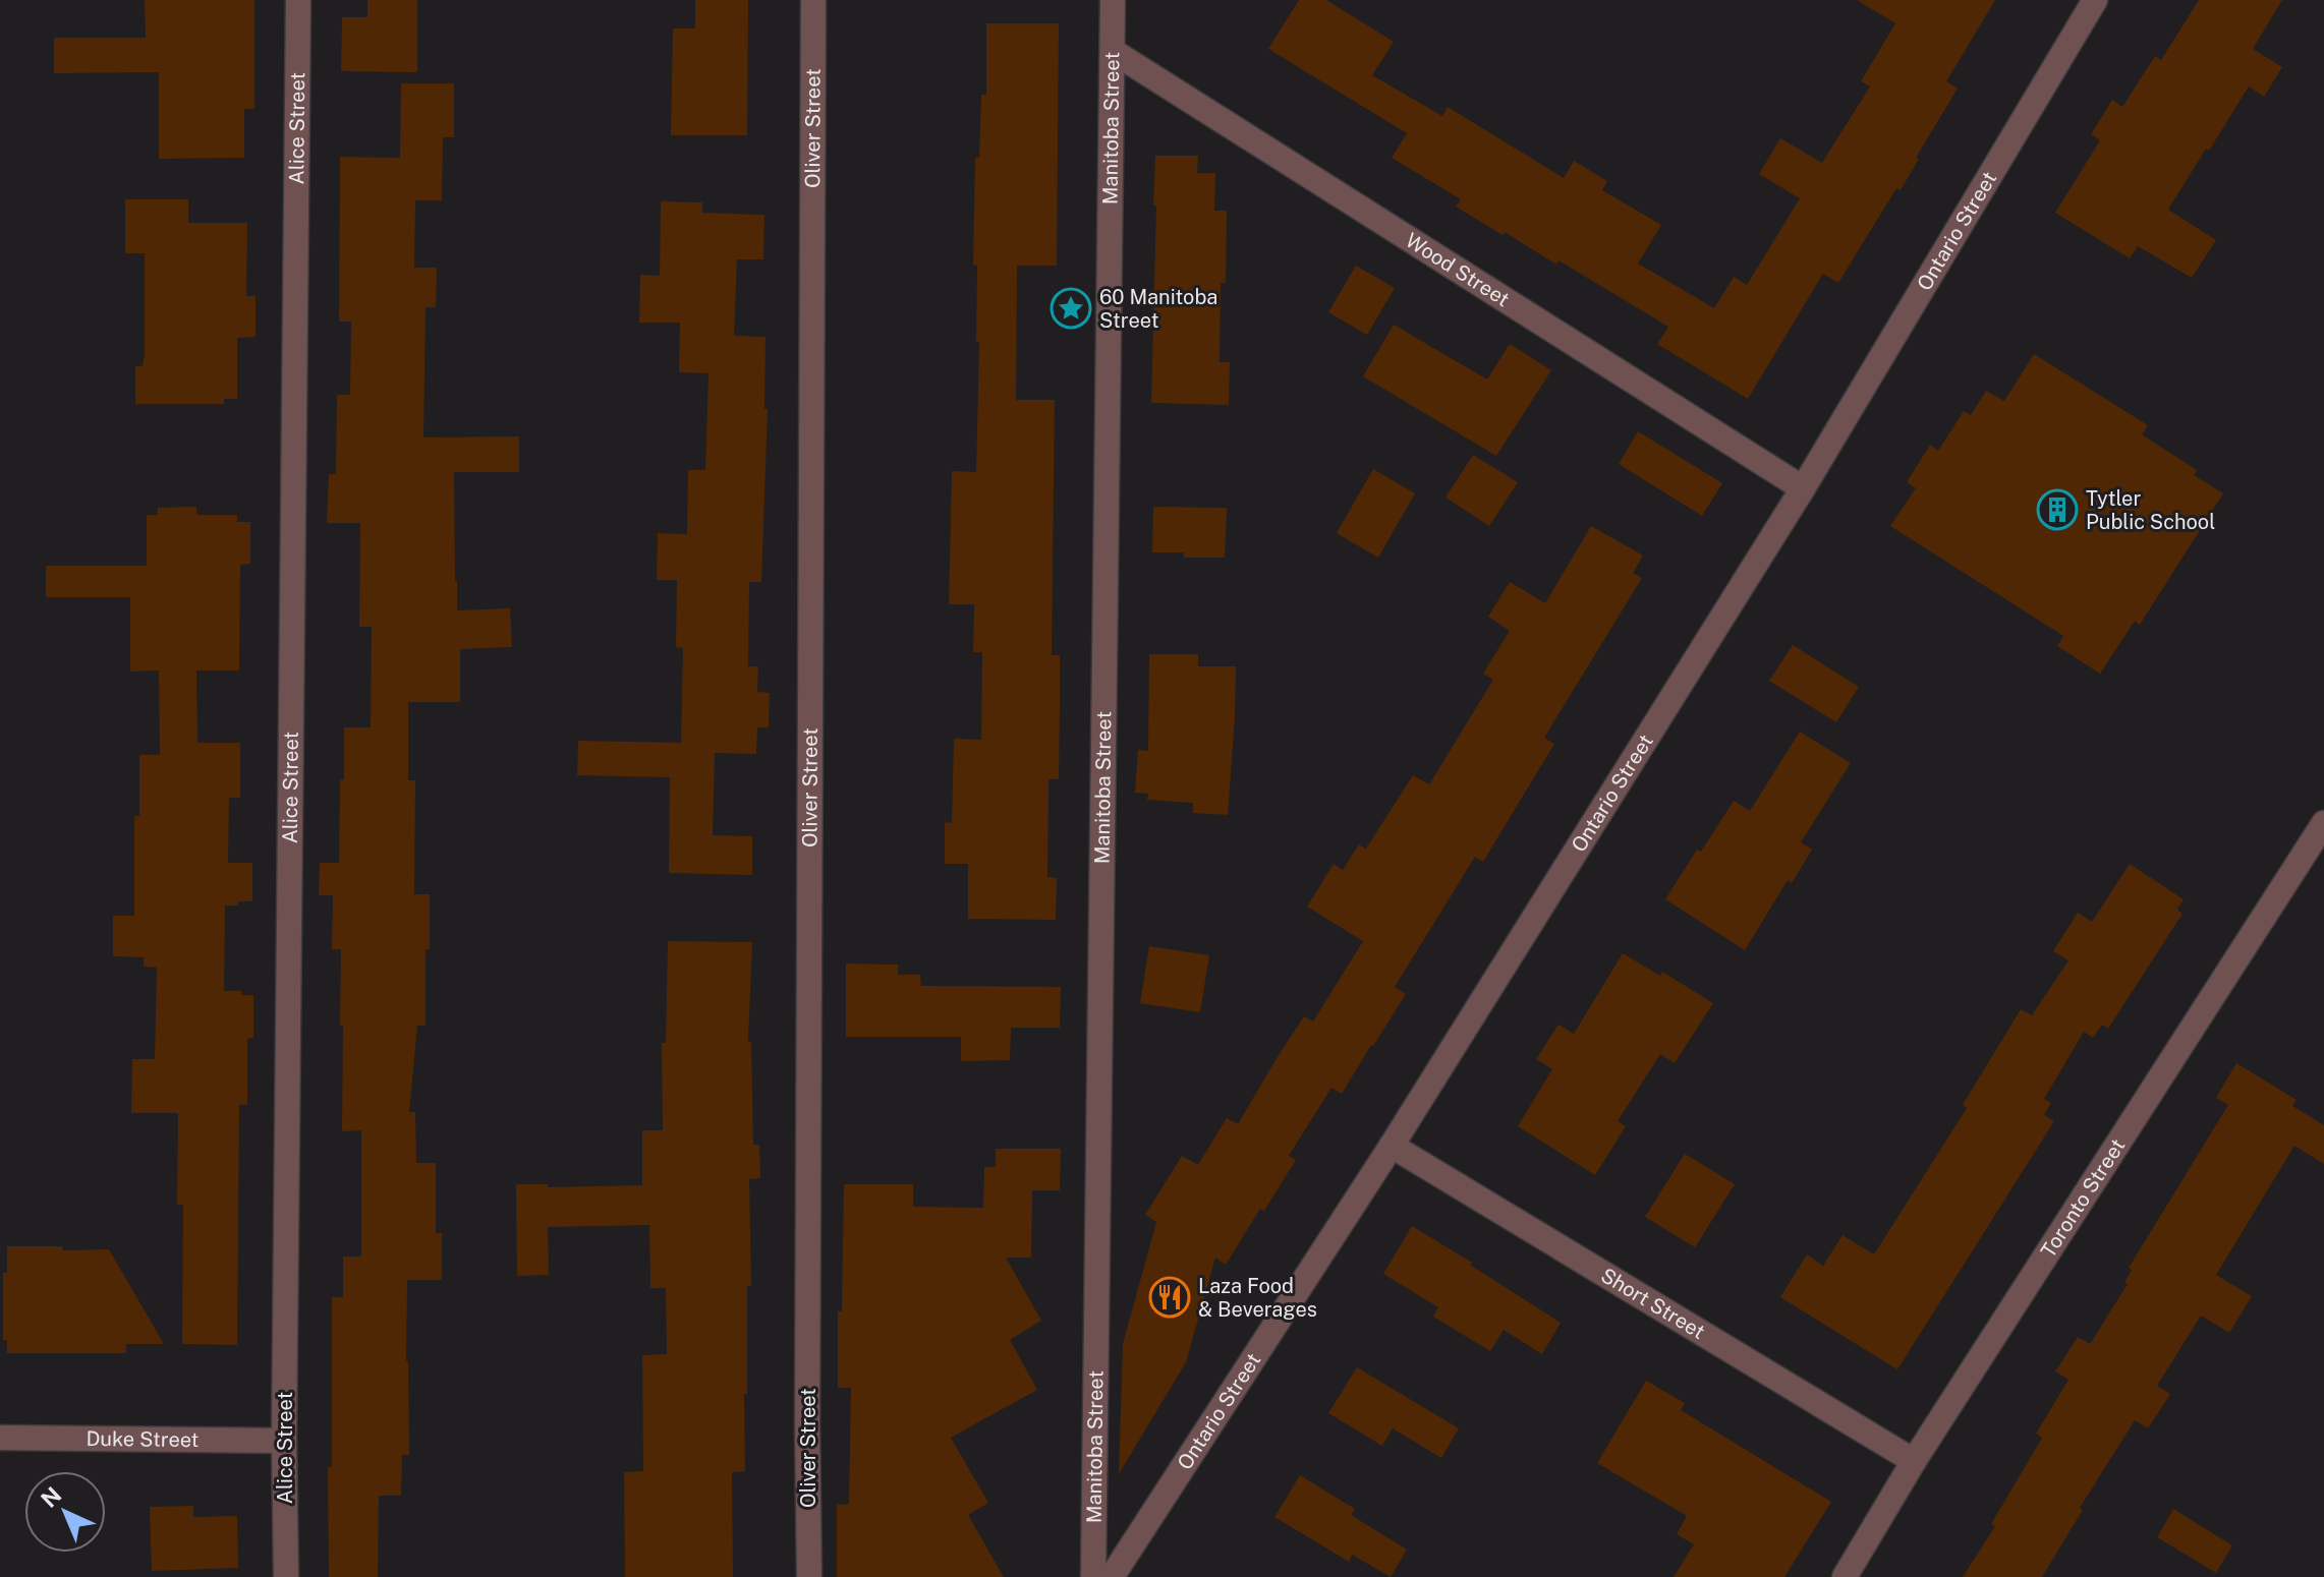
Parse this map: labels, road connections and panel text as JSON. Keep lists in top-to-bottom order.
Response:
{
  "streets": {
    "street": [
      "Alice Street",
      "Oliver Street",
      "Manitoba Street",
      "Ontario Street",
      "Wood Street",
      "Toronto Street",
      "Short Street",
      "Duke Street"
    ]
  },
  "crossings": [
    ["Alice Street", "Duke Street"],
    ["Manitoba Street", "Wood Street"],
    ["Ontario Street", "Wood Street"],
    ["Ontario Street", "Short Street"],
    ["Toronto Street", "Short Street"]
  ],
  "places": {
    "place": ["60 Manitoba Street"],
    "building": ["Tytler Public School"],
    "restaurant": ["Laza Food & Beverages"]
  },
  "north": "top left"
}
